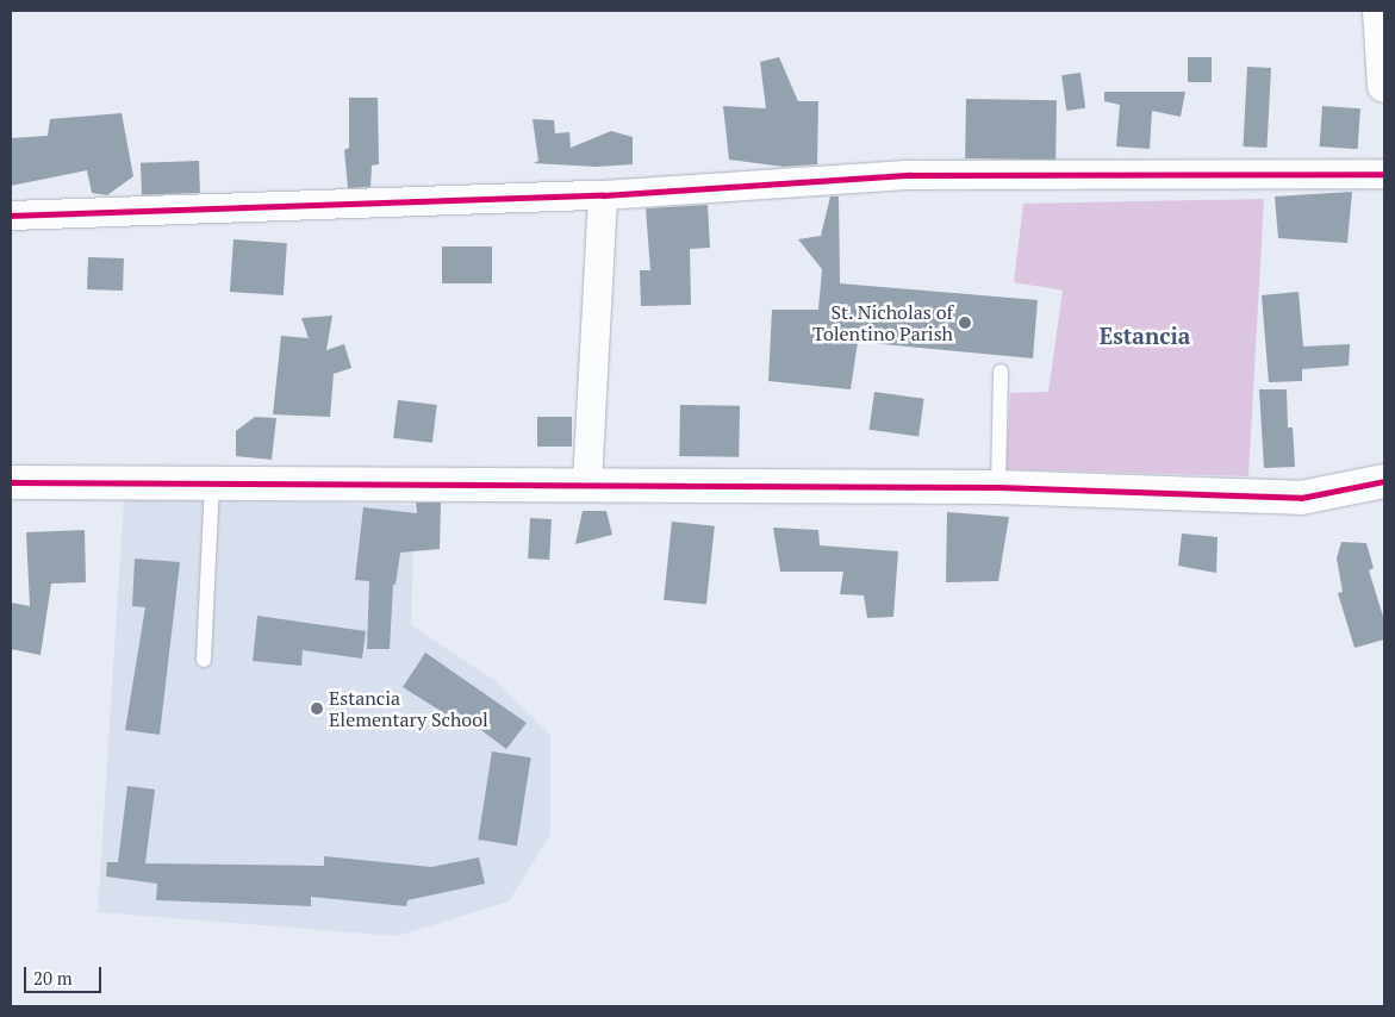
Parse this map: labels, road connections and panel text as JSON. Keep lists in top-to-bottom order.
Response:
{
  "districts": ["Estancia"],
  "places": ["St. Nicholas of Tolentino Parish", "Estancia Elementary School"],
  "scale_bar": "20 m"
}
